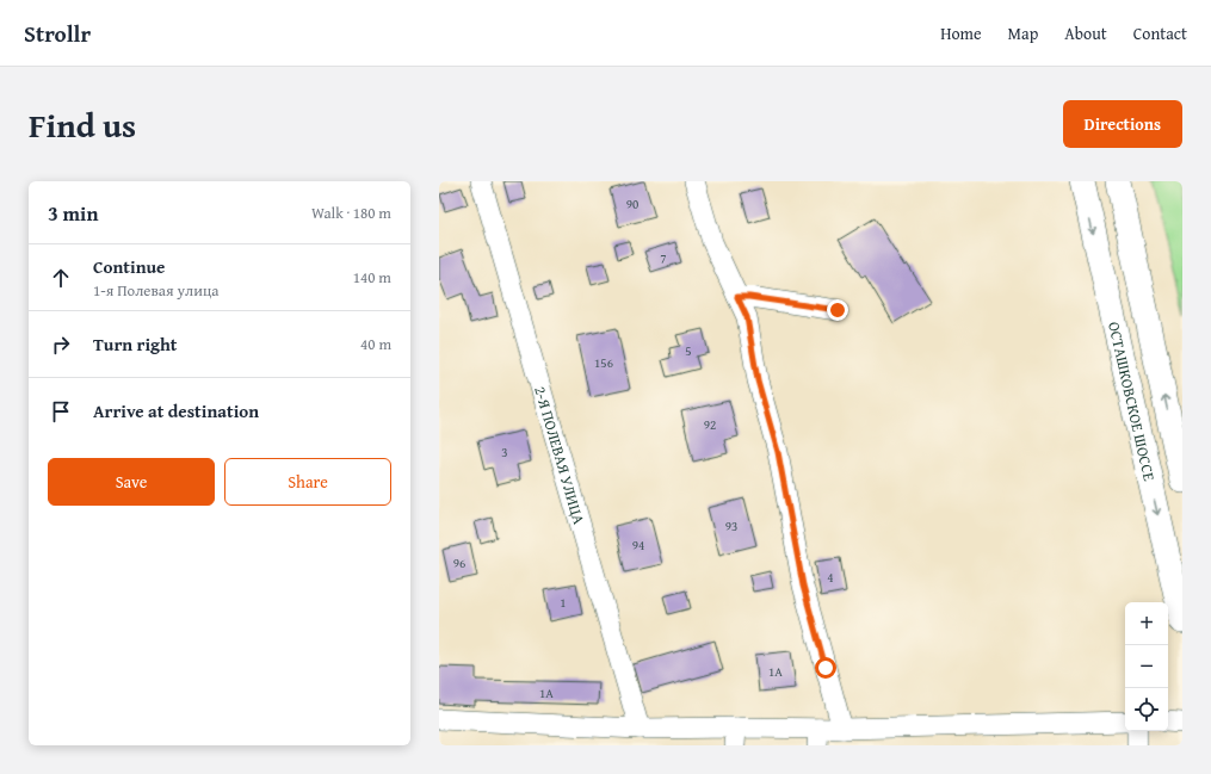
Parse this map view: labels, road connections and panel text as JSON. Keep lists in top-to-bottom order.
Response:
{
  "streets": {
    "main road": ["ОСТАШКОВСКОЕ ШОССЕ"],
    "street": ["2-Я ПОЛЕВАЯ УЛИЦА"]
  },
  "house_numbers": [
    "90",
    "7",
    "5",
    "156",
    "92",
    "3",
    "93",
    "94",
    "96",
    "4",
    "1",
    "1А",
    "1А"
  ],
  "page": {
    "header": "Strollr",
    "nav": [
      "Home",
      "Map",
      "About",
      "Contact"
    ],
    "title": "Find us",
    "buttons": [
      "Directions",
      ["Save", "Share"]
    ],
    "heading": ["3 min", "Walk · 180 m"],
    "list": [
      ["Continue", "1-я Полевая улица", "140 m"],
      ["Turn right", "40 m"],
      "Arrive at destination"
    ],
    "map_buttons": ["+", "−"]
  }
}
